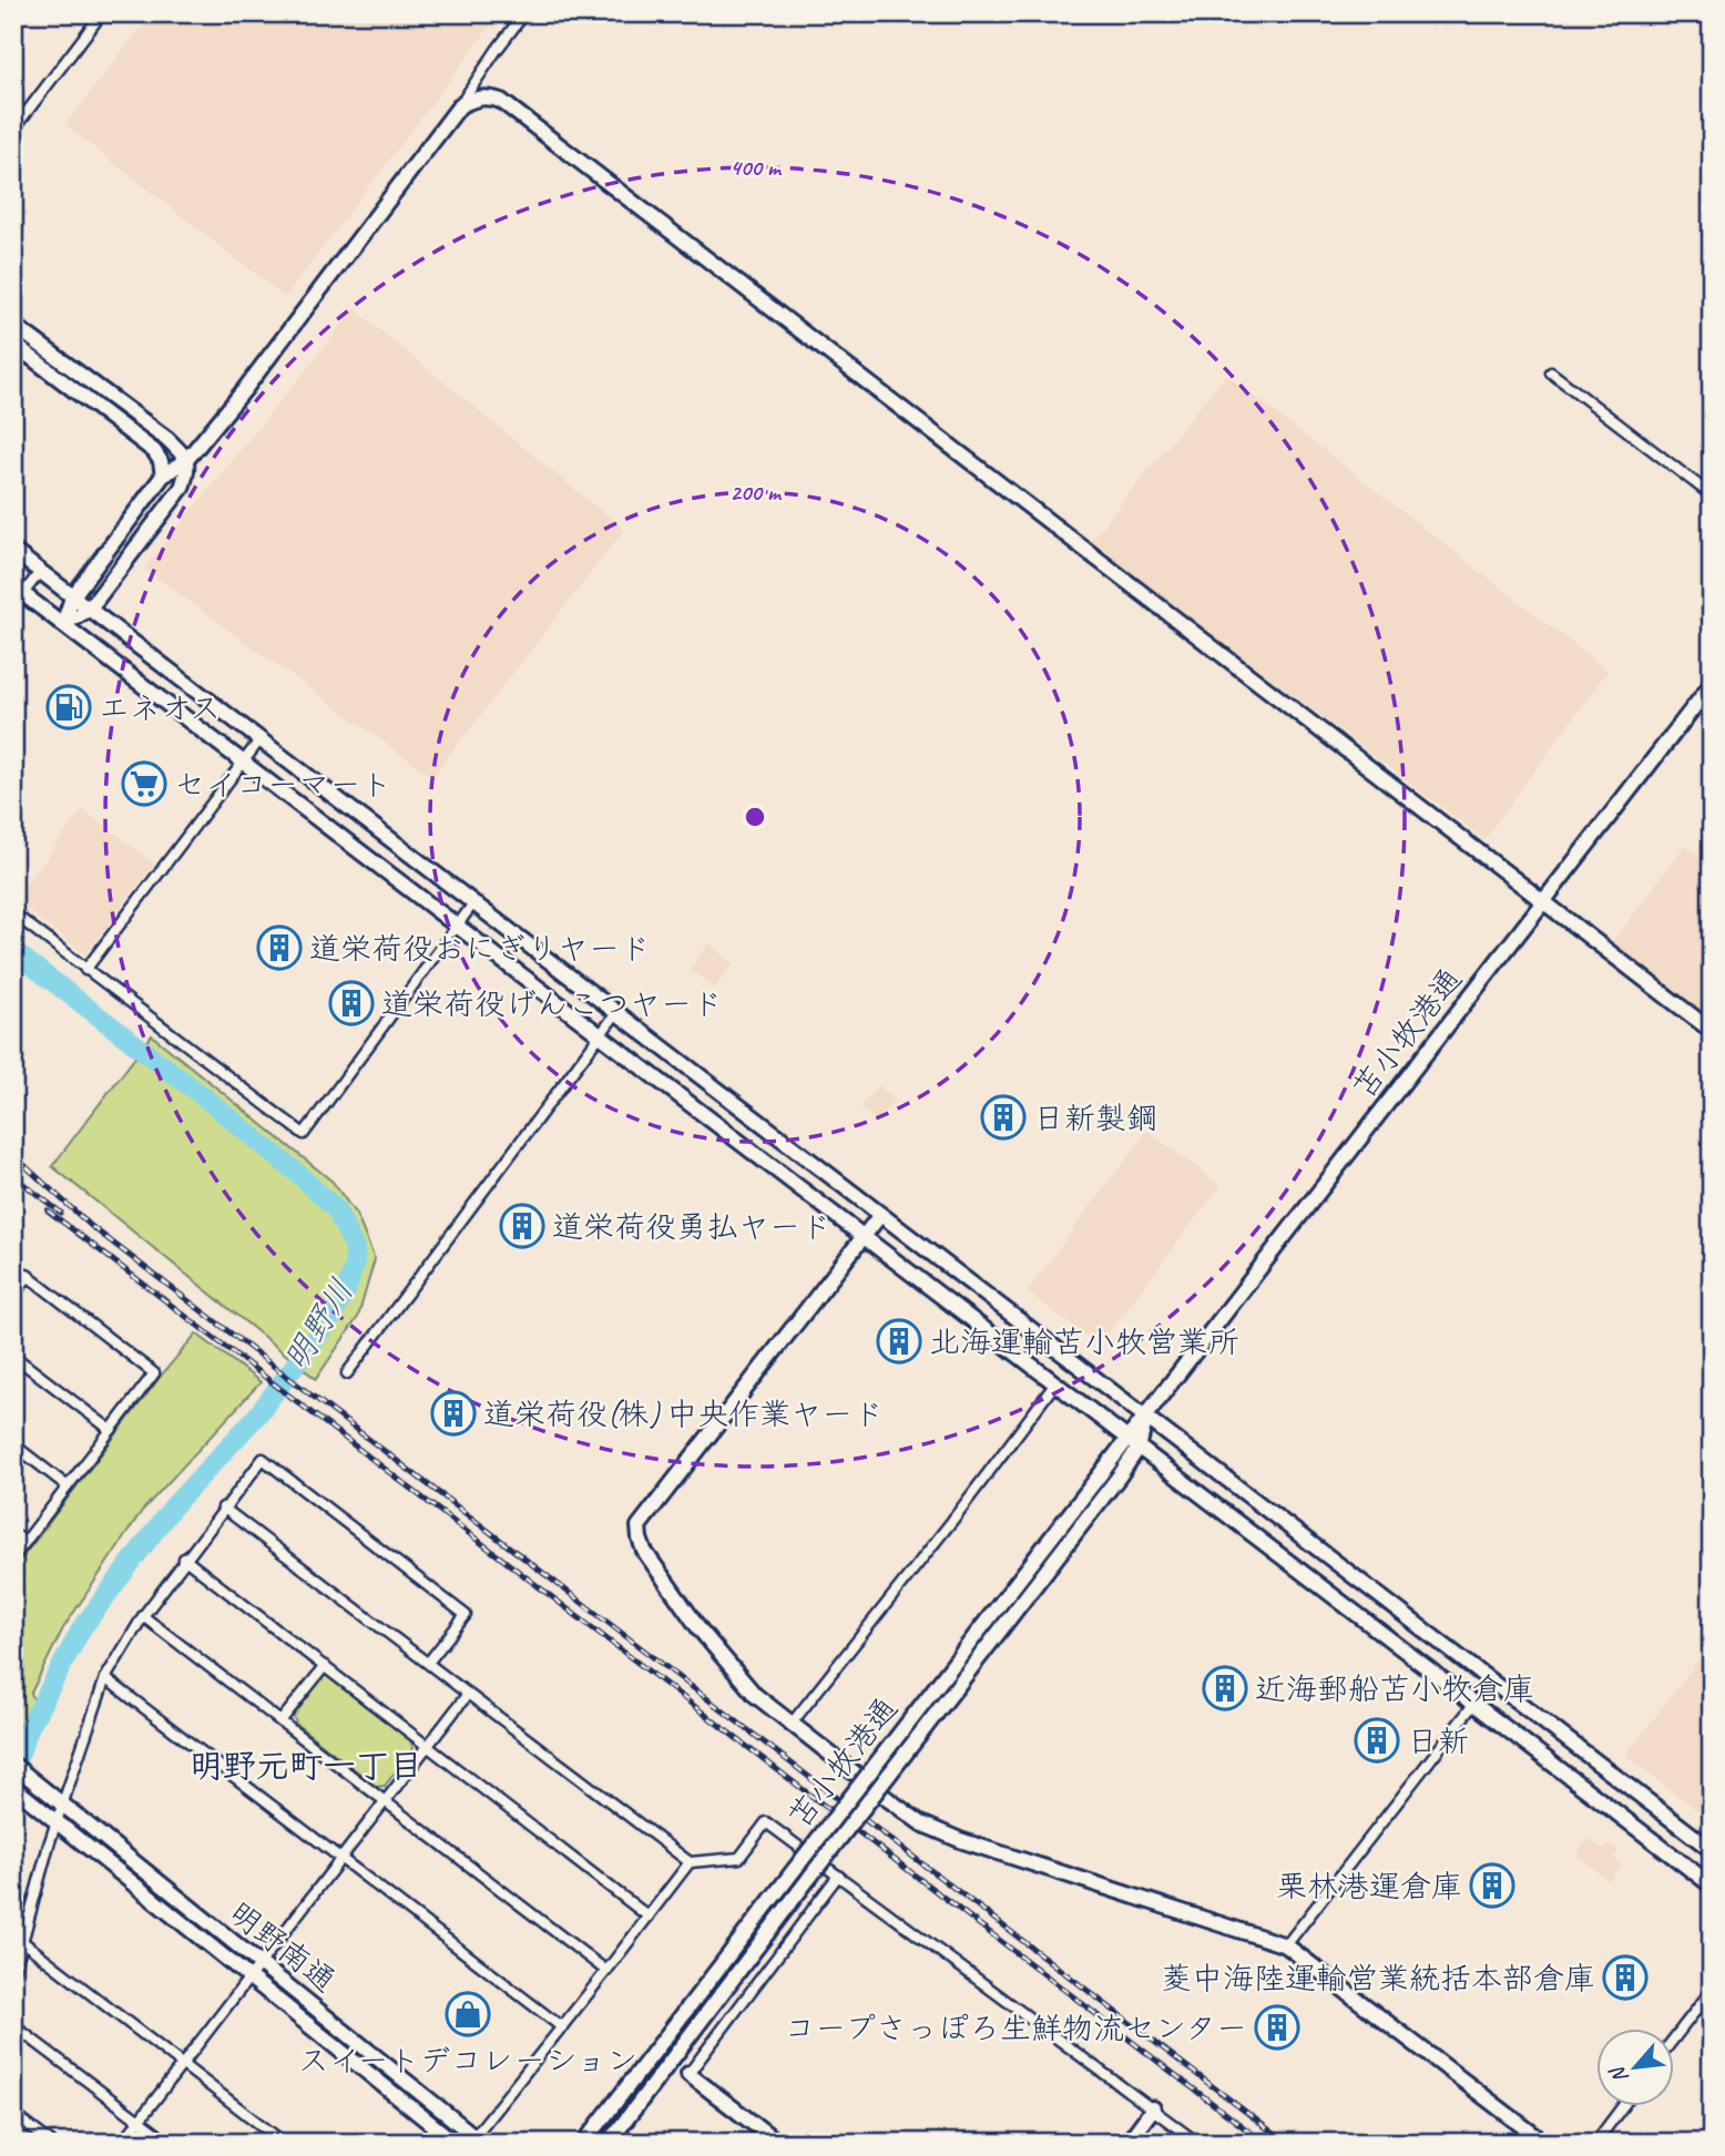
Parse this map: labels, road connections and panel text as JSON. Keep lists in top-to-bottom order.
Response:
{
  "streets": {
    "street": ["苫小牧港通", "明野南通"]
  },
  "districts": ["明野元町一丁目"],
  "water": ["明野川"],
  "places": {
    "fuel station": ["エネオス"],
    "supermarket": ["セイコーマート"],
    "building": [
      "道栄荷役おにぎりヤード",
      "道栄荷役げんこつヤード",
      "日新製鋼",
      "道栄荷役勇払ヤード",
      "北海運輸苫小牧営業所",
      "道栄荷役(株) 中央作業ヤード",
      "近海郵船苫小牧倉庫",
      "日新",
      "栗林港運倉庫",
      "菱中海陸運輸営業統括本部倉庫",
      "コープさっぽろ生鮮物流センター"
    ],
    "shop": ["スイートデコレーション"]
  },
  "north": "bottom left",
  "rings": ["400 m", "200 m"]
}
